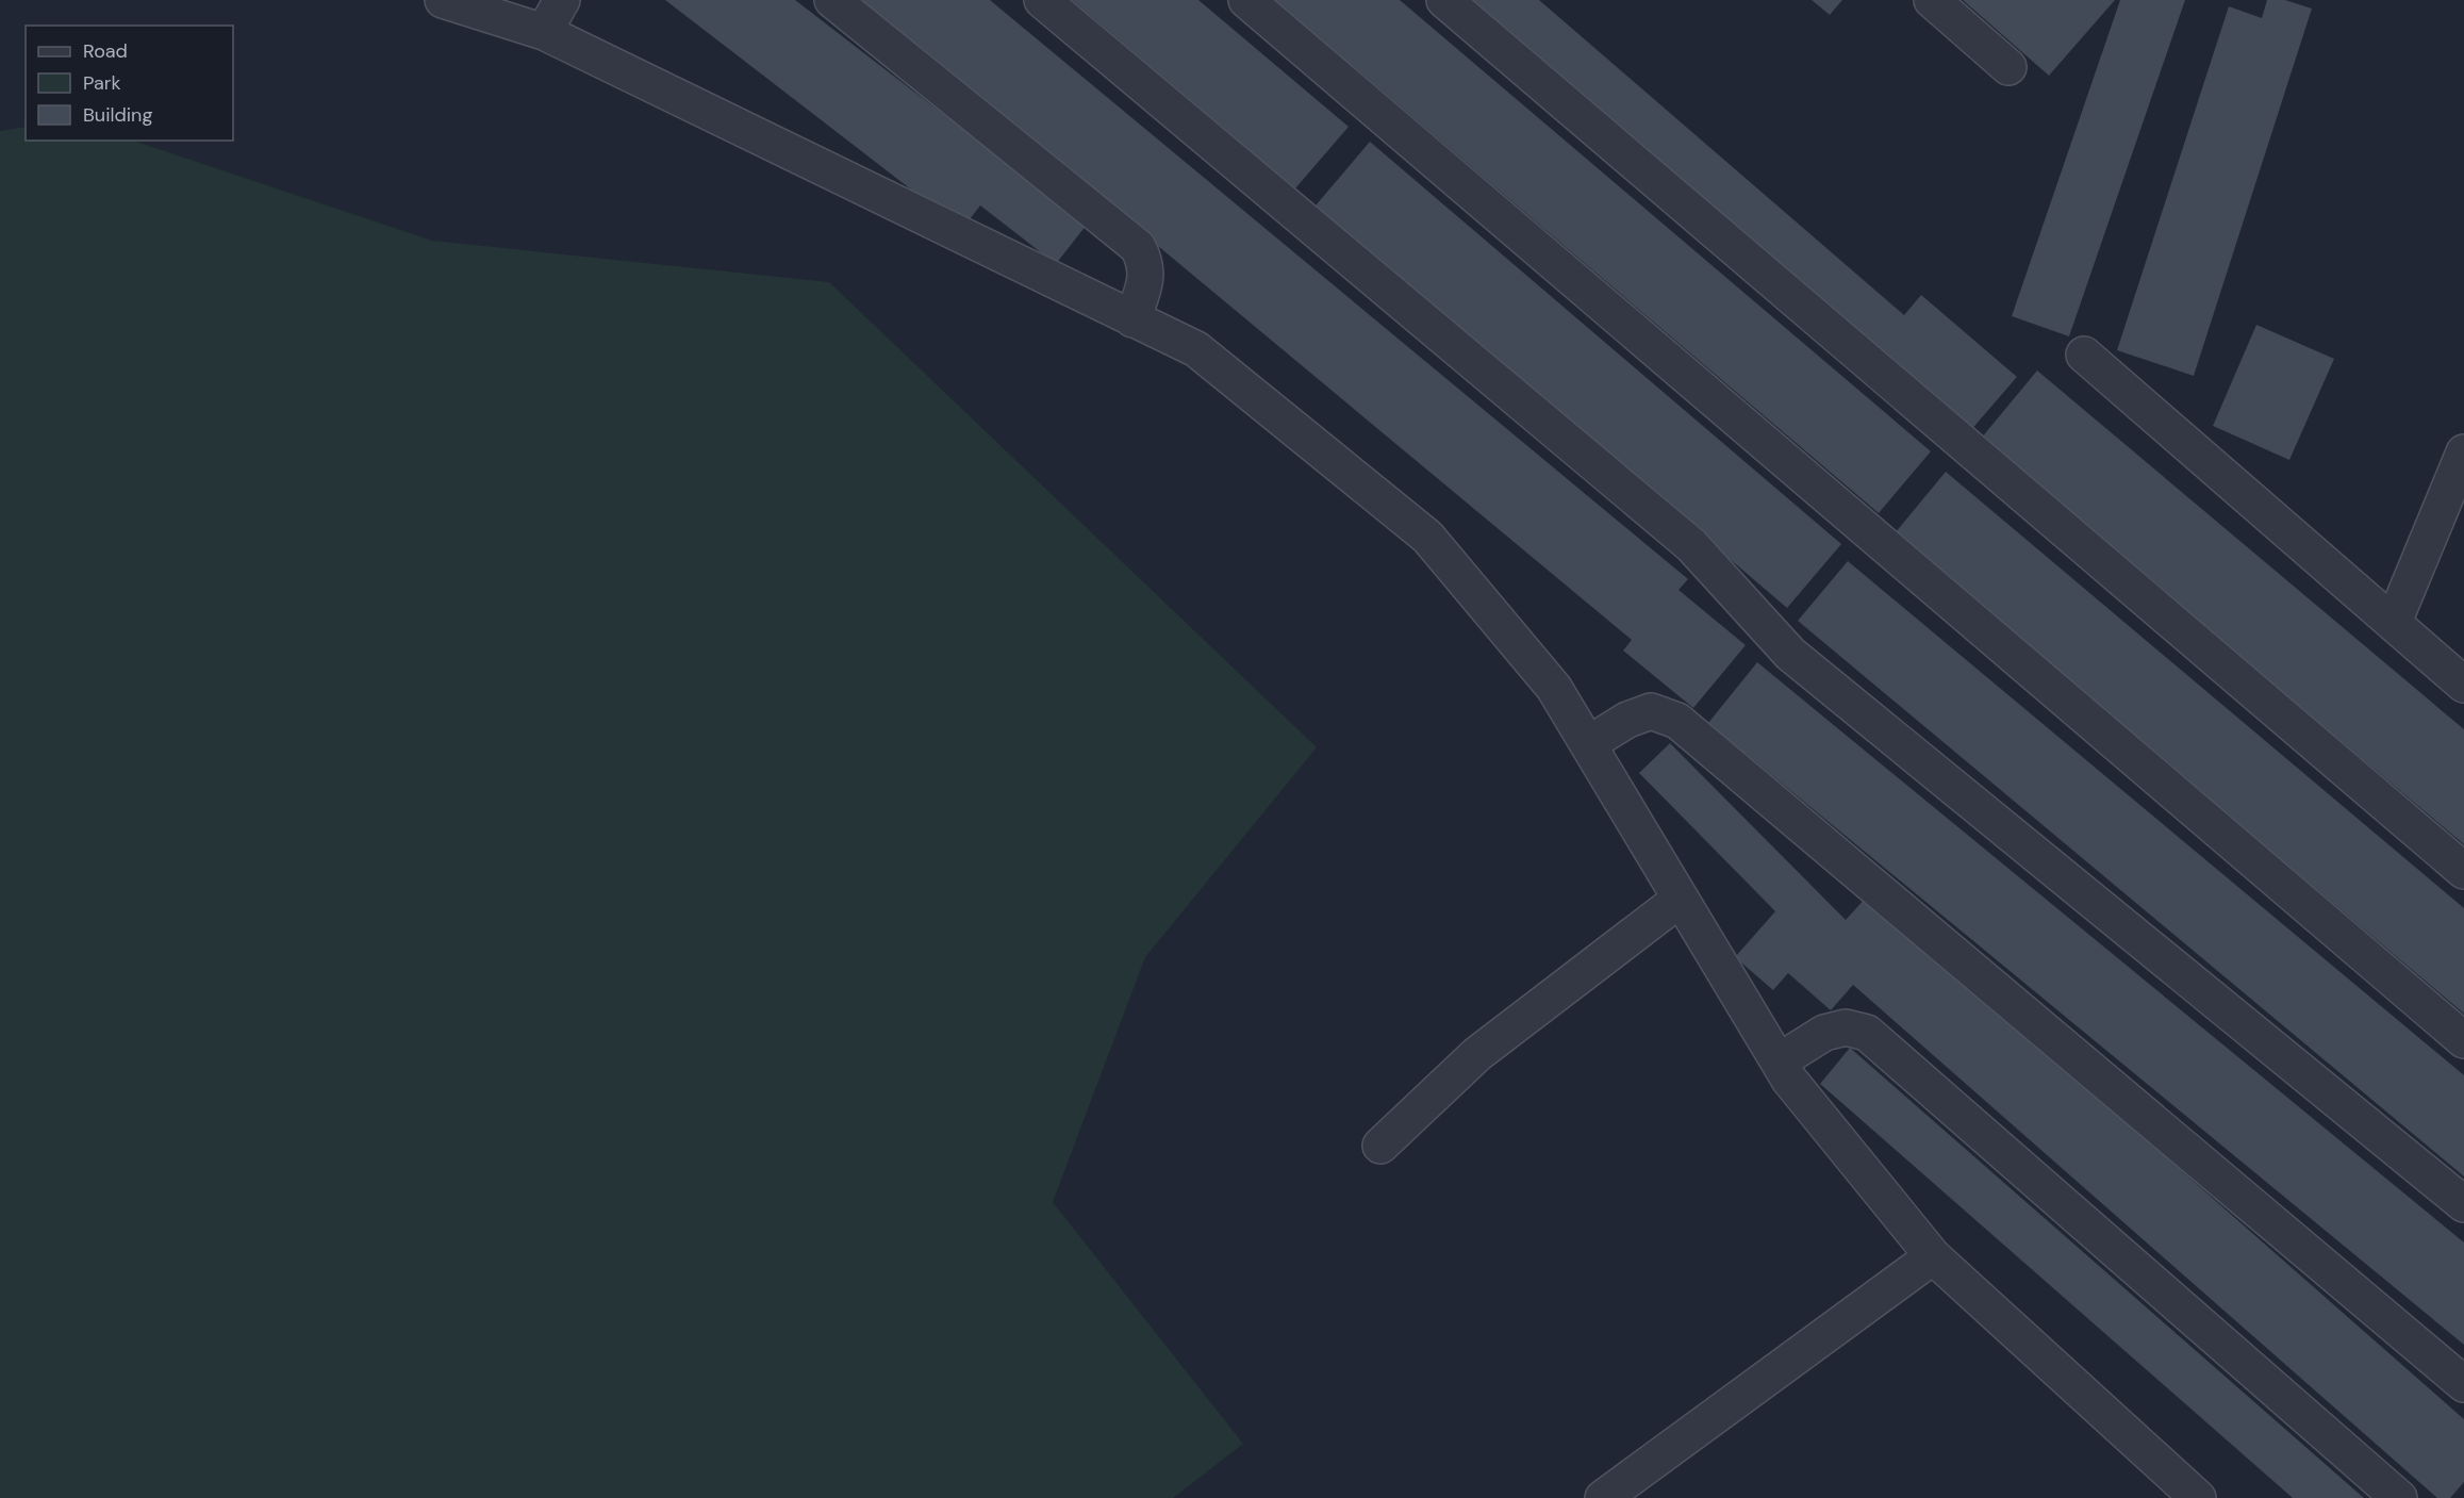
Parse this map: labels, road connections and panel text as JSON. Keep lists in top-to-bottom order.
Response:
{
  "legend": ["Road", "Park", "Building"]
}
